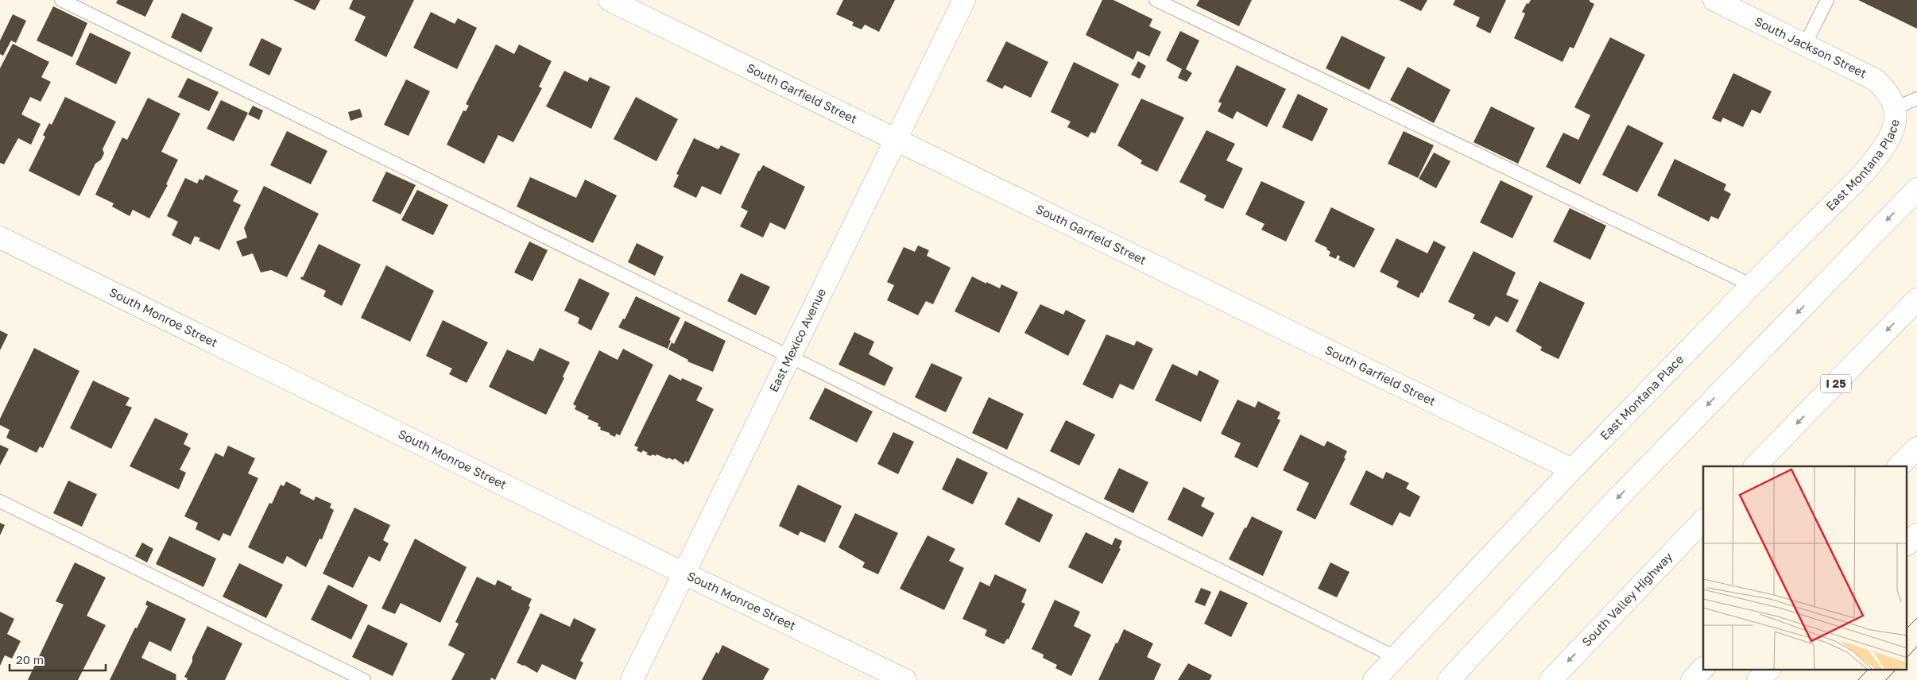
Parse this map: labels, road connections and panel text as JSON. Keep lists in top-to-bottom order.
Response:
{
  "streets": {
    "main road": [
      "South Jackson Street",
      "South Garfield Street",
      "East Montana Place",
      "South Monroe Street",
      "East Mexico Avenue",
      "I 25",
      "South Valley Highway"
    ]
  },
  "crossings": [
    ["South Jackson Street", "East Montana Place"],
    ["South Garfield Street", "East Montana Place"],
    ["South Garfield Street", "East Mexico Avenue"],
    ["South Monroe Street", "East Mexico Avenue"]
  ],
  "scale_bar": "20 m"
}
